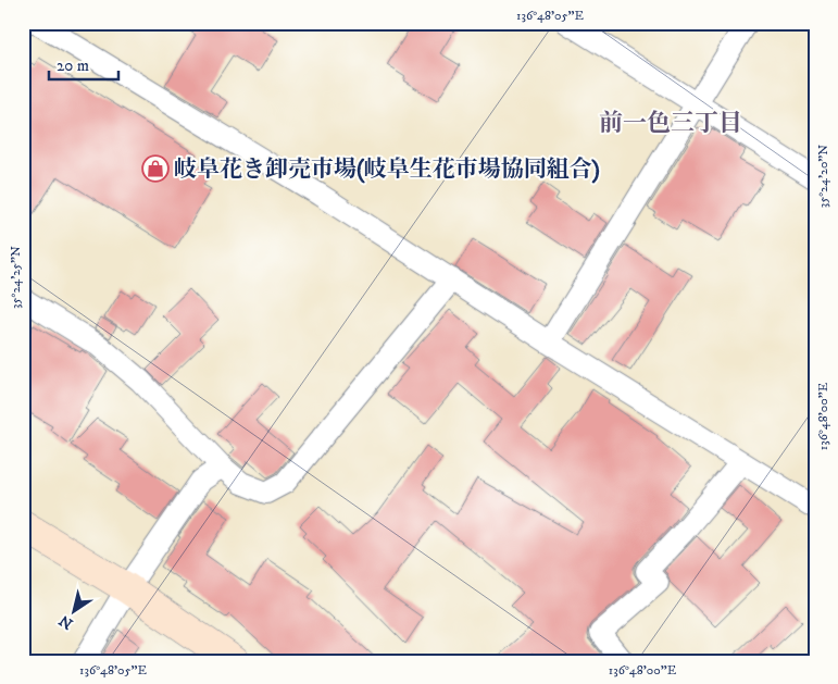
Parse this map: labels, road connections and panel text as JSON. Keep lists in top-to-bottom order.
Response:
{
  "districts": ["前一色三丁目"],
  "places": {
    "shop": ["岐阜花き卸売市場(岐阜生花市場協同組合)"]
  },
  "scale_bar": "20 m",
  "north": "bottom left",
  "coordinates": [
    "136°48'05\"E",
    "35°24'20\"N",
    "35°24'25\"N",
    "136°48'00\"E"
  ]
}
